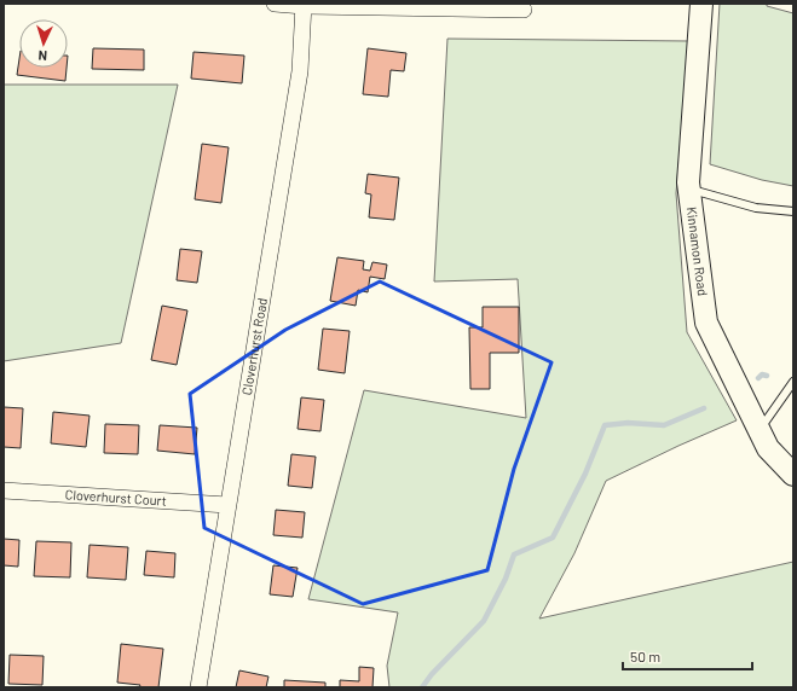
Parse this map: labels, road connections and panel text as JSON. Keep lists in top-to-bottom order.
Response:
{
  "streets": {
    "main road": ["Kinnamon Road"],
    "street": ["Cloverhurst Road", "Cloverhurst Court"]
  },
  "crossings": [
    ["Cloverhurst Road", "Cloverhurst Court"]
  ],
  "scale_bar": "50 m",
  "north": "bottom"
}
